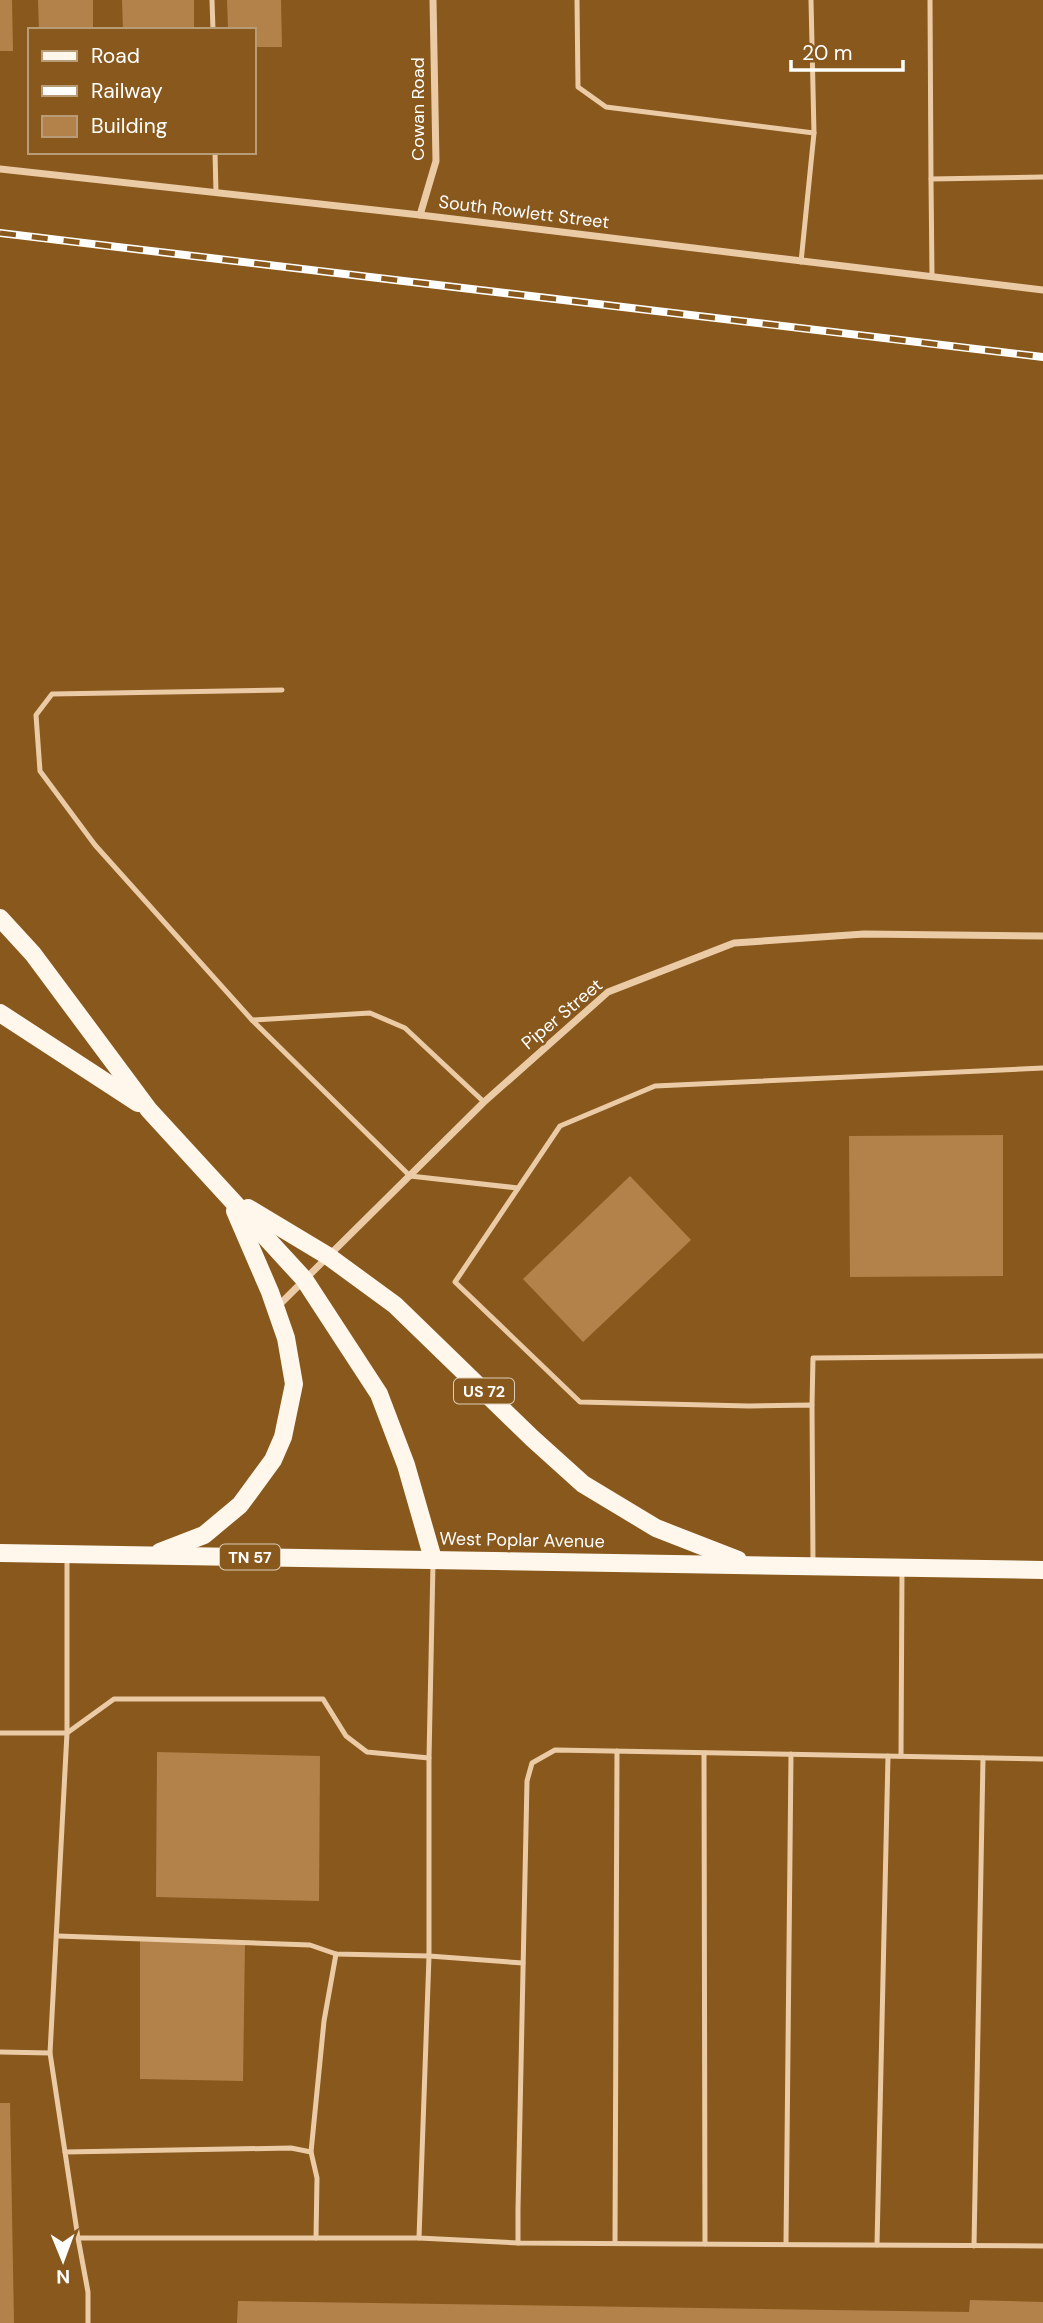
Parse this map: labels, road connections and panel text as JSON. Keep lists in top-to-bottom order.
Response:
{
  "streets": {
    "main road": ["US 72", "West Poplar Avenue", "TN 57"],
    "street": ["Cowan Road", "South Rowlett Street", "Piper Street"]
  },
  "crossings": [
    ["Cowan Road", "South Rowlett Street"],
    ["Piper Street", "US 72"],
    ["US 72", "West Poplar Avenue"]
  ],
  "legend": ["Road", "Railway", "Building"],
  "scale_bar": "20 m",
  "north": "bottom"
}
